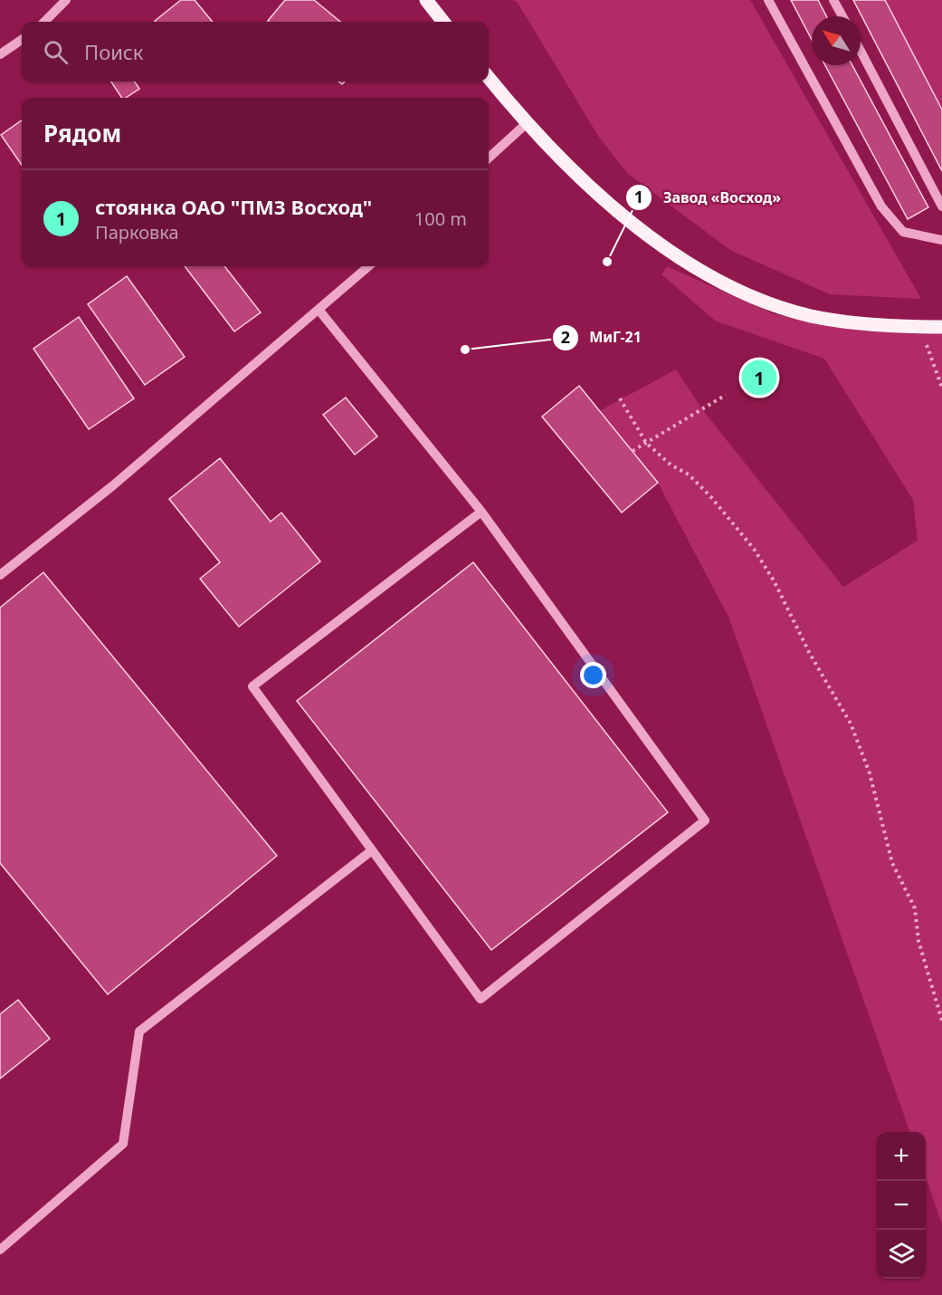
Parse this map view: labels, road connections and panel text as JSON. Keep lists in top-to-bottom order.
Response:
{
  "places": ["Завод «Восход»", "МиГ-21"],
  "north": "top left",
  "page": {
    "search": "Поиск",
    "heading": "Рядом",
    "list": [
      {
        "mark": "1",
        "name": "стоянка ОАО \"ПМЗ Восход\"",
        "note": "Парковка",
        "value": "100 m"
      }
    ],
    "pins": "1",
    "map_buttons": ["+", "−"]
  }
}
